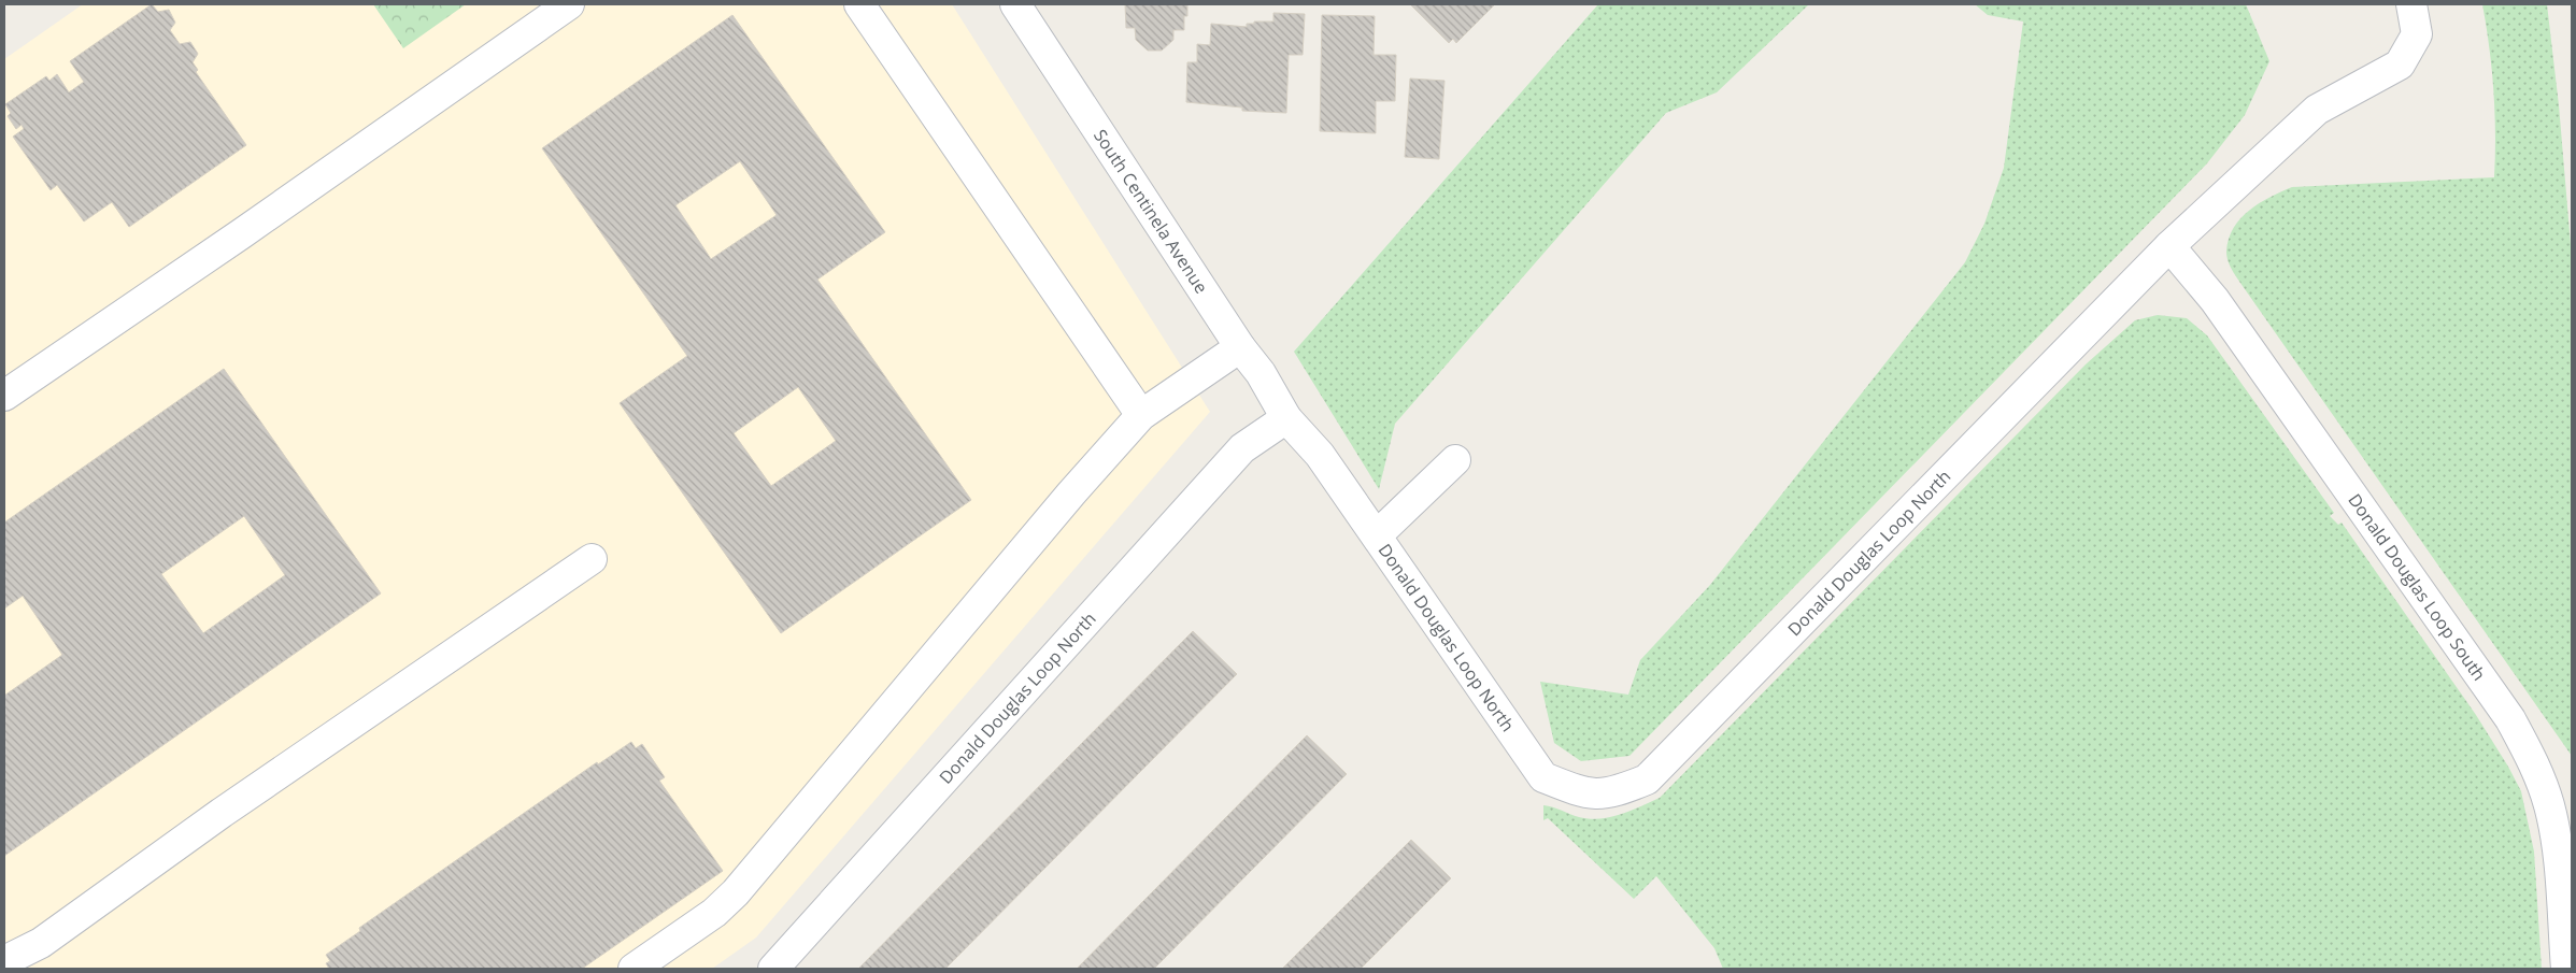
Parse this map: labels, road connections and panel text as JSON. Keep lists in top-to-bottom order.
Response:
{
  "streets": {
    "street": ["South Centinela Avenue", "Donald Douglas Loop North", "Donald Douglas Loop South"]
  },
  "crossings": [
    ["South Centinela Avenue", "Donald Douglas Loop North"],
    ["Donald Douglas Loop North", "Donald Douglas Loop South"]
  ]
}
